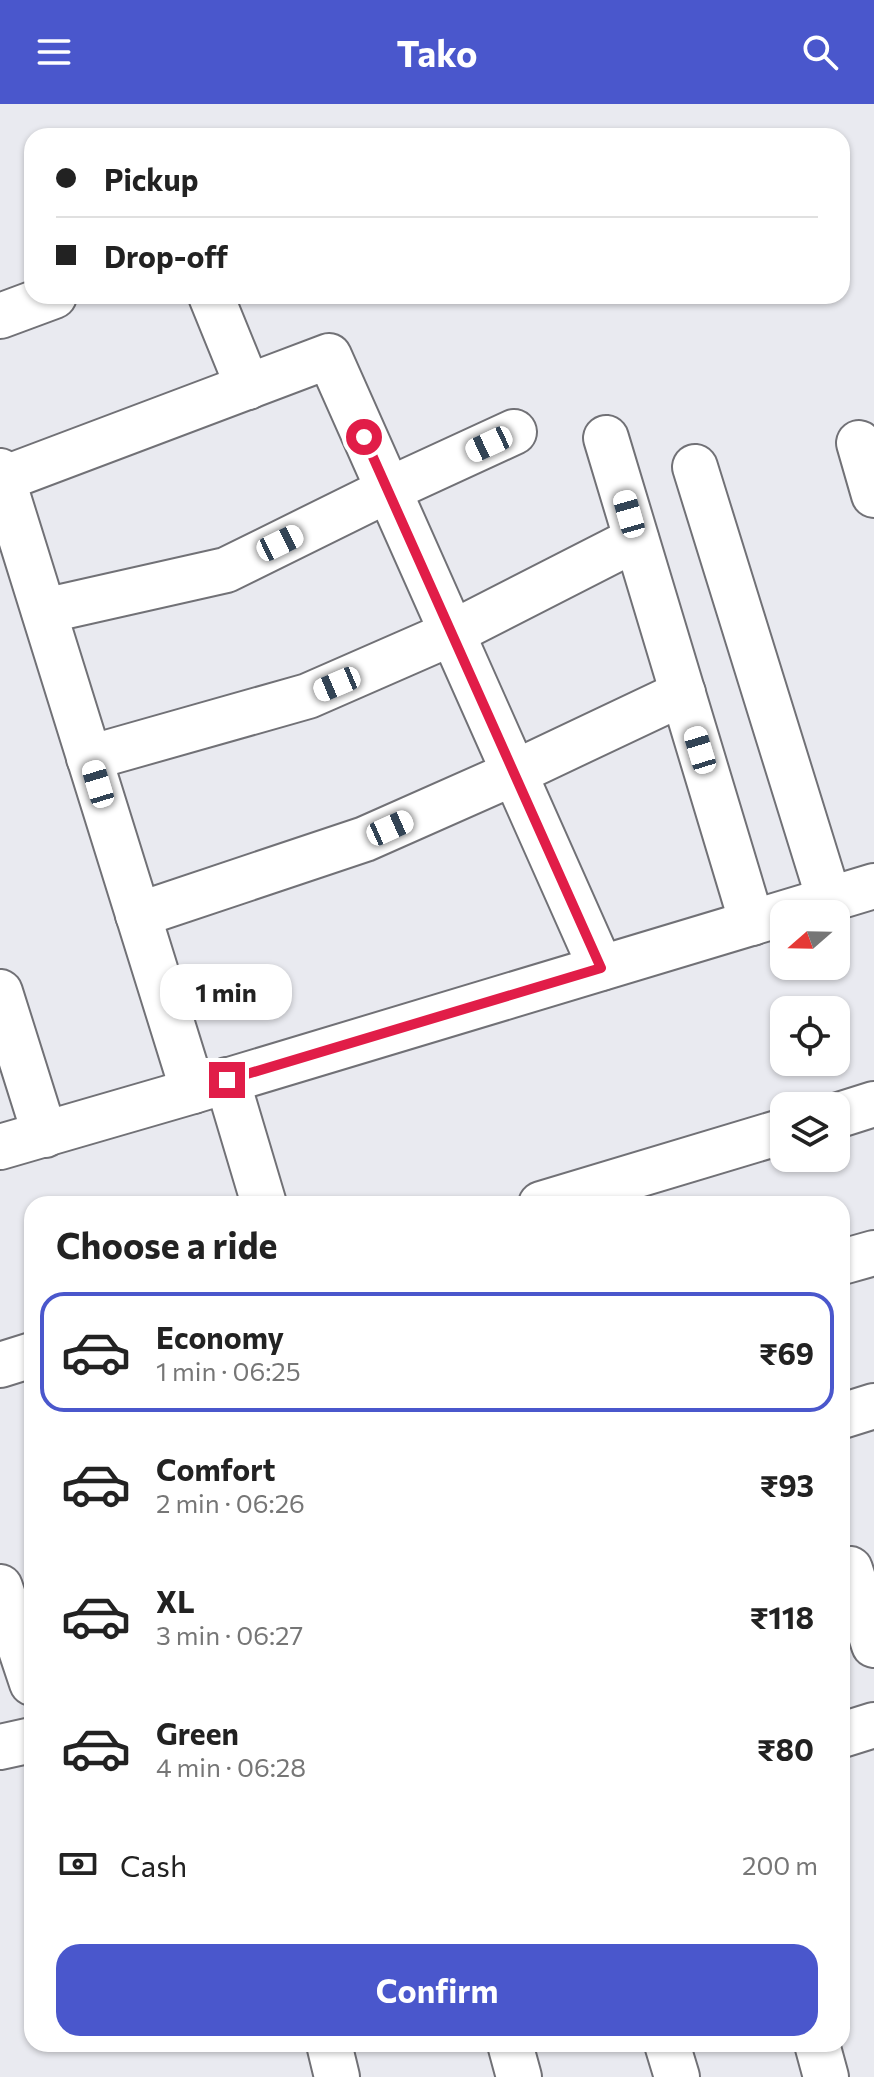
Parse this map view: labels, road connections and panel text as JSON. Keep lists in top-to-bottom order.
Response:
{
  "north": "left",
  "page": {
    "header": "Tako",
    "banner": ["Pickup", "Drop-off"],
    "bubble": "1 min",
    "heading": "Choose a ride",
    "list": [
      {
        "name": "Economy",
        "note": "1 min · 06:25",
        "value": "₹69"
      },
      {
        "name": "Comfort",
        "note": "2 min · 06:26",
        "value": "₹93"
      },
      {
        "name": "XL",
        "note": "3 min · 06:27",
        "value": "₹118"
      },
      {
        "name": "Green",
        "note": "4 min · 06:28",
        "value": "₹80"
      }
    ],
    "pay": ["Cash", "200 m"],
    "buttons": "Confirm"
  }
}
